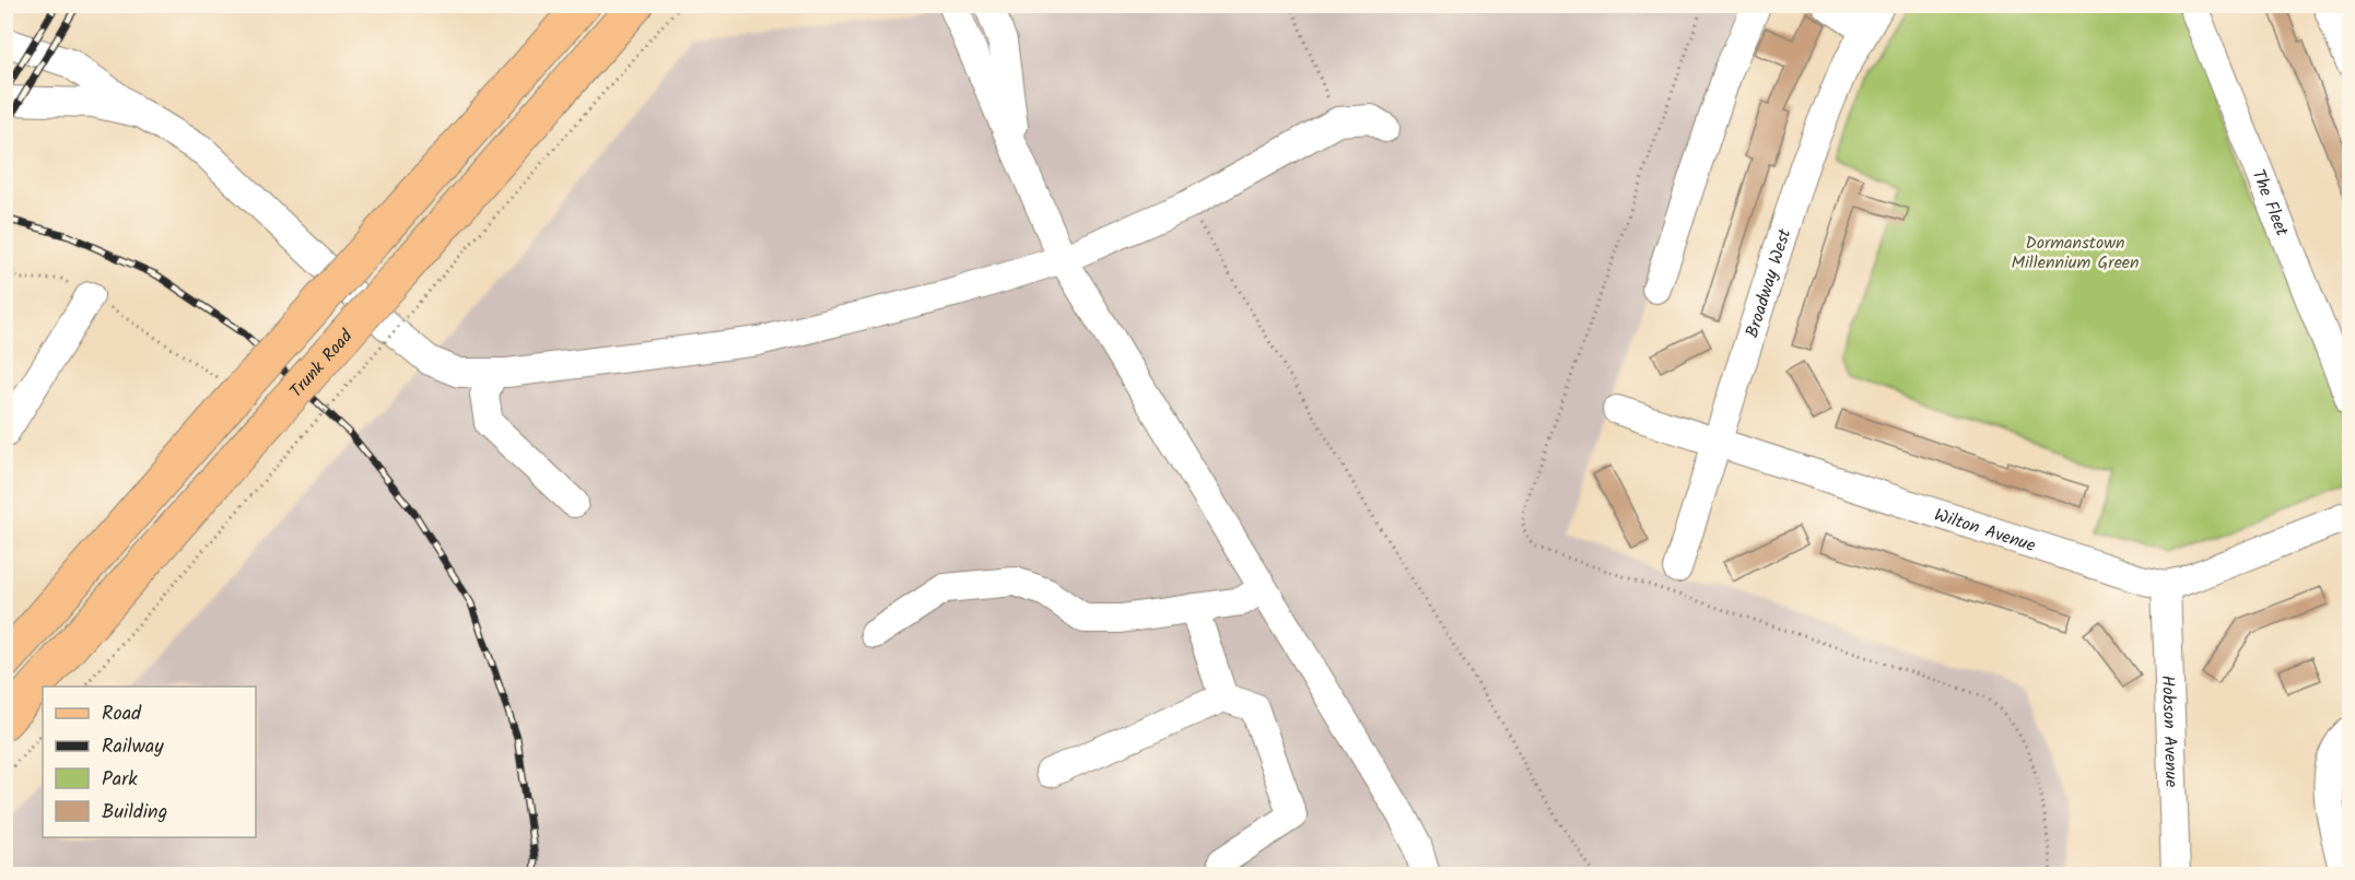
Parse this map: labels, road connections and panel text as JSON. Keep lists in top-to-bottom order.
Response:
{
  "streets": {
    "main road": ["Trunk Road"],
    "street": [
      "The Fleet",
      "Broadway West",
      "Wilton Avenue",
      "Hobson Avenue"
    ]
  },
  "crossings": [
    ["Broadway West", "Wilton Avenue"],
    ["Wilton Avenue", "Hobson Avenue"]
  ],
  "parks": ["Dormanstown Millennium Green"],
  "legend": [
    "Road",
    "Railway",
    "Park",
    "Building"
  ]
}
